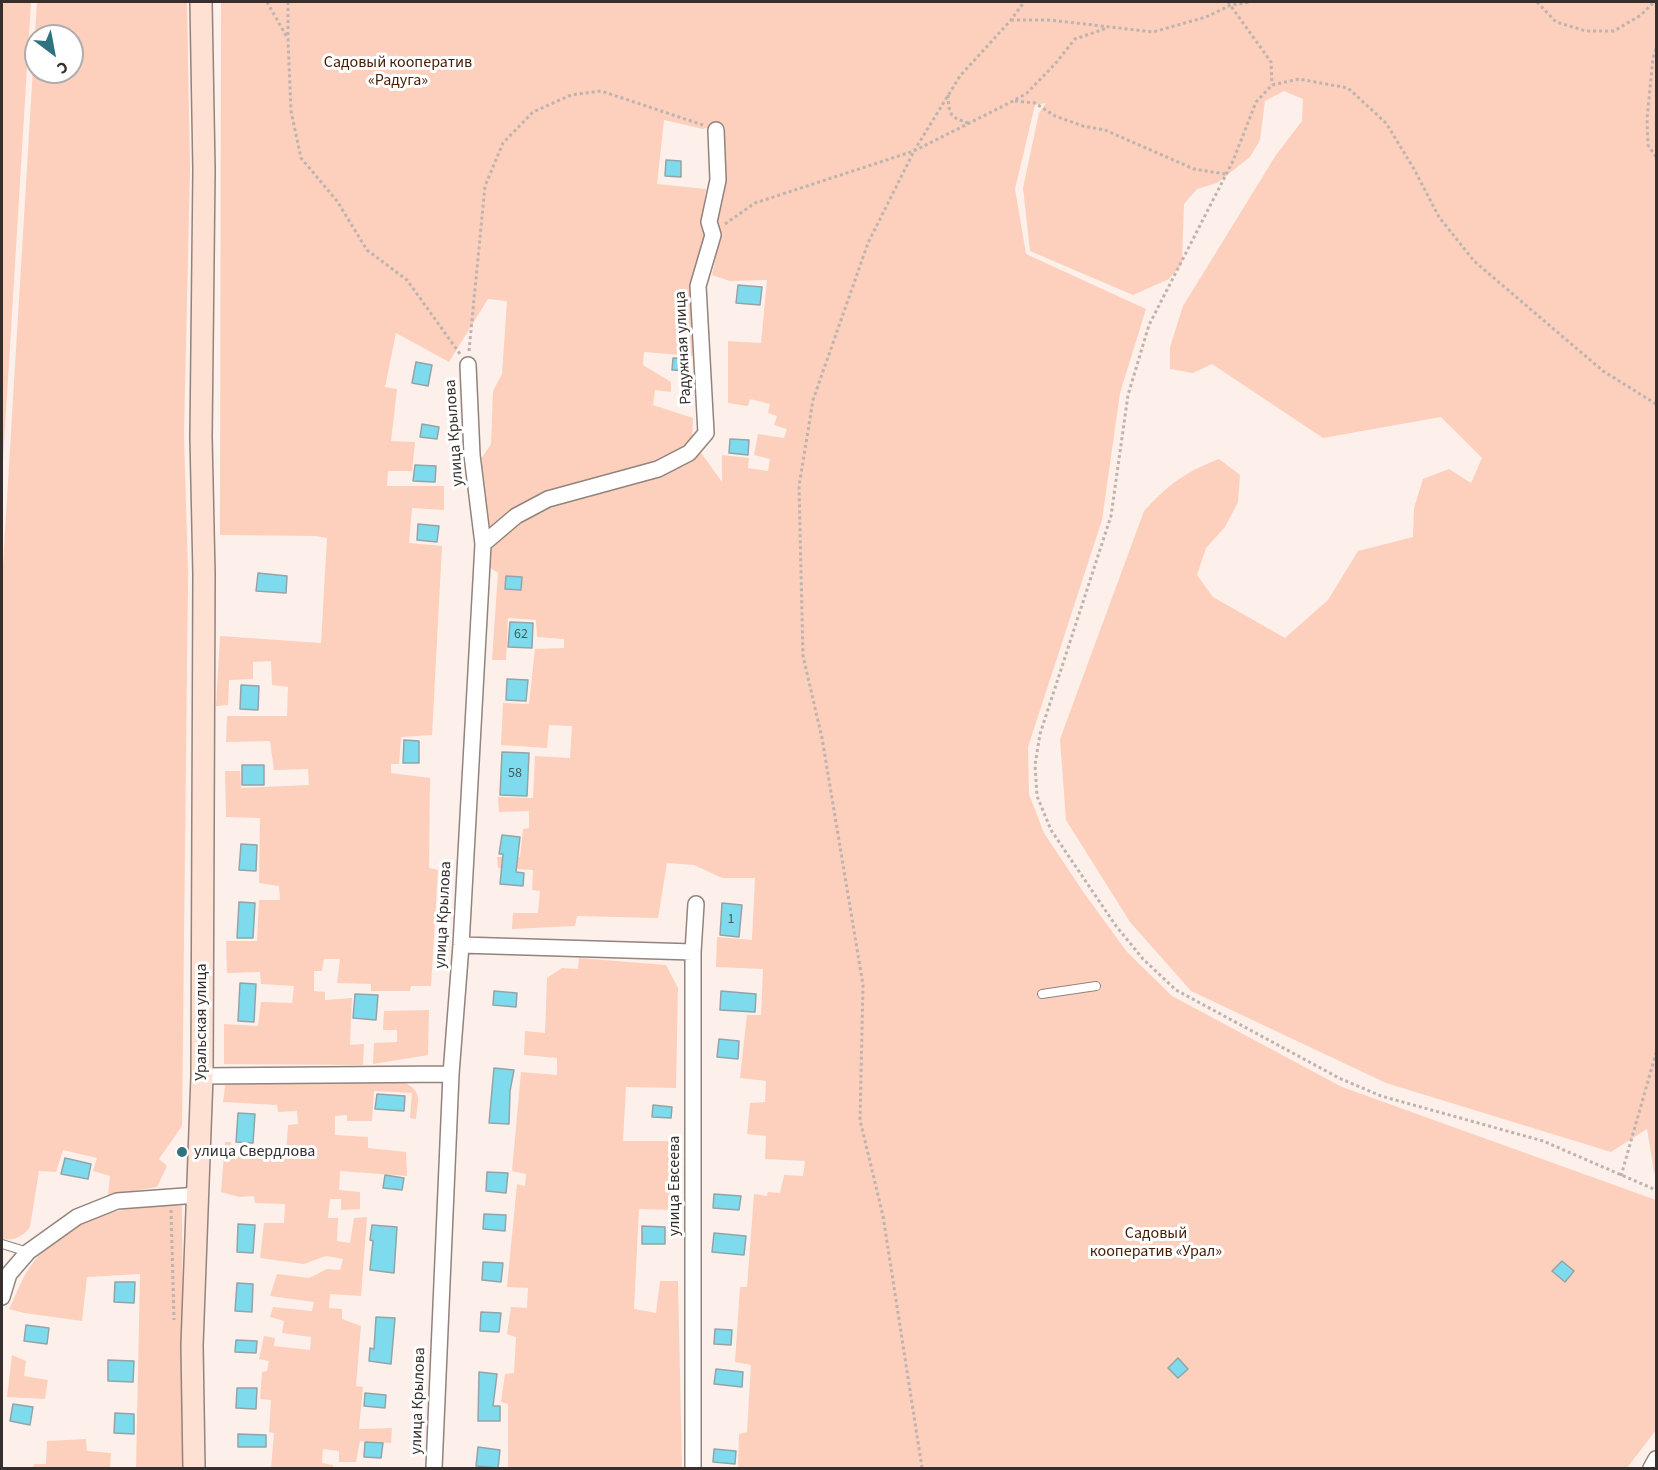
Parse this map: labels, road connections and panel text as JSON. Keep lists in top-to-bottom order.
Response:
{
  "streets": {
    "main road": ["Уральская улица"],
    "street": ["Радужная улица", "улица Крылова", "улица Евсеева"]
  },
  "crossings": [
    ["Радужная улица", "улица Крылова"]
  ],
  "parks": ["Садовый кооператив «Радуга»", "Садовый кооператив «Урал»"],
  "places": ["улица Свердлова"],
  "house_numbers": ["62", "58", "1"],
  "north": "bottom right"
}
